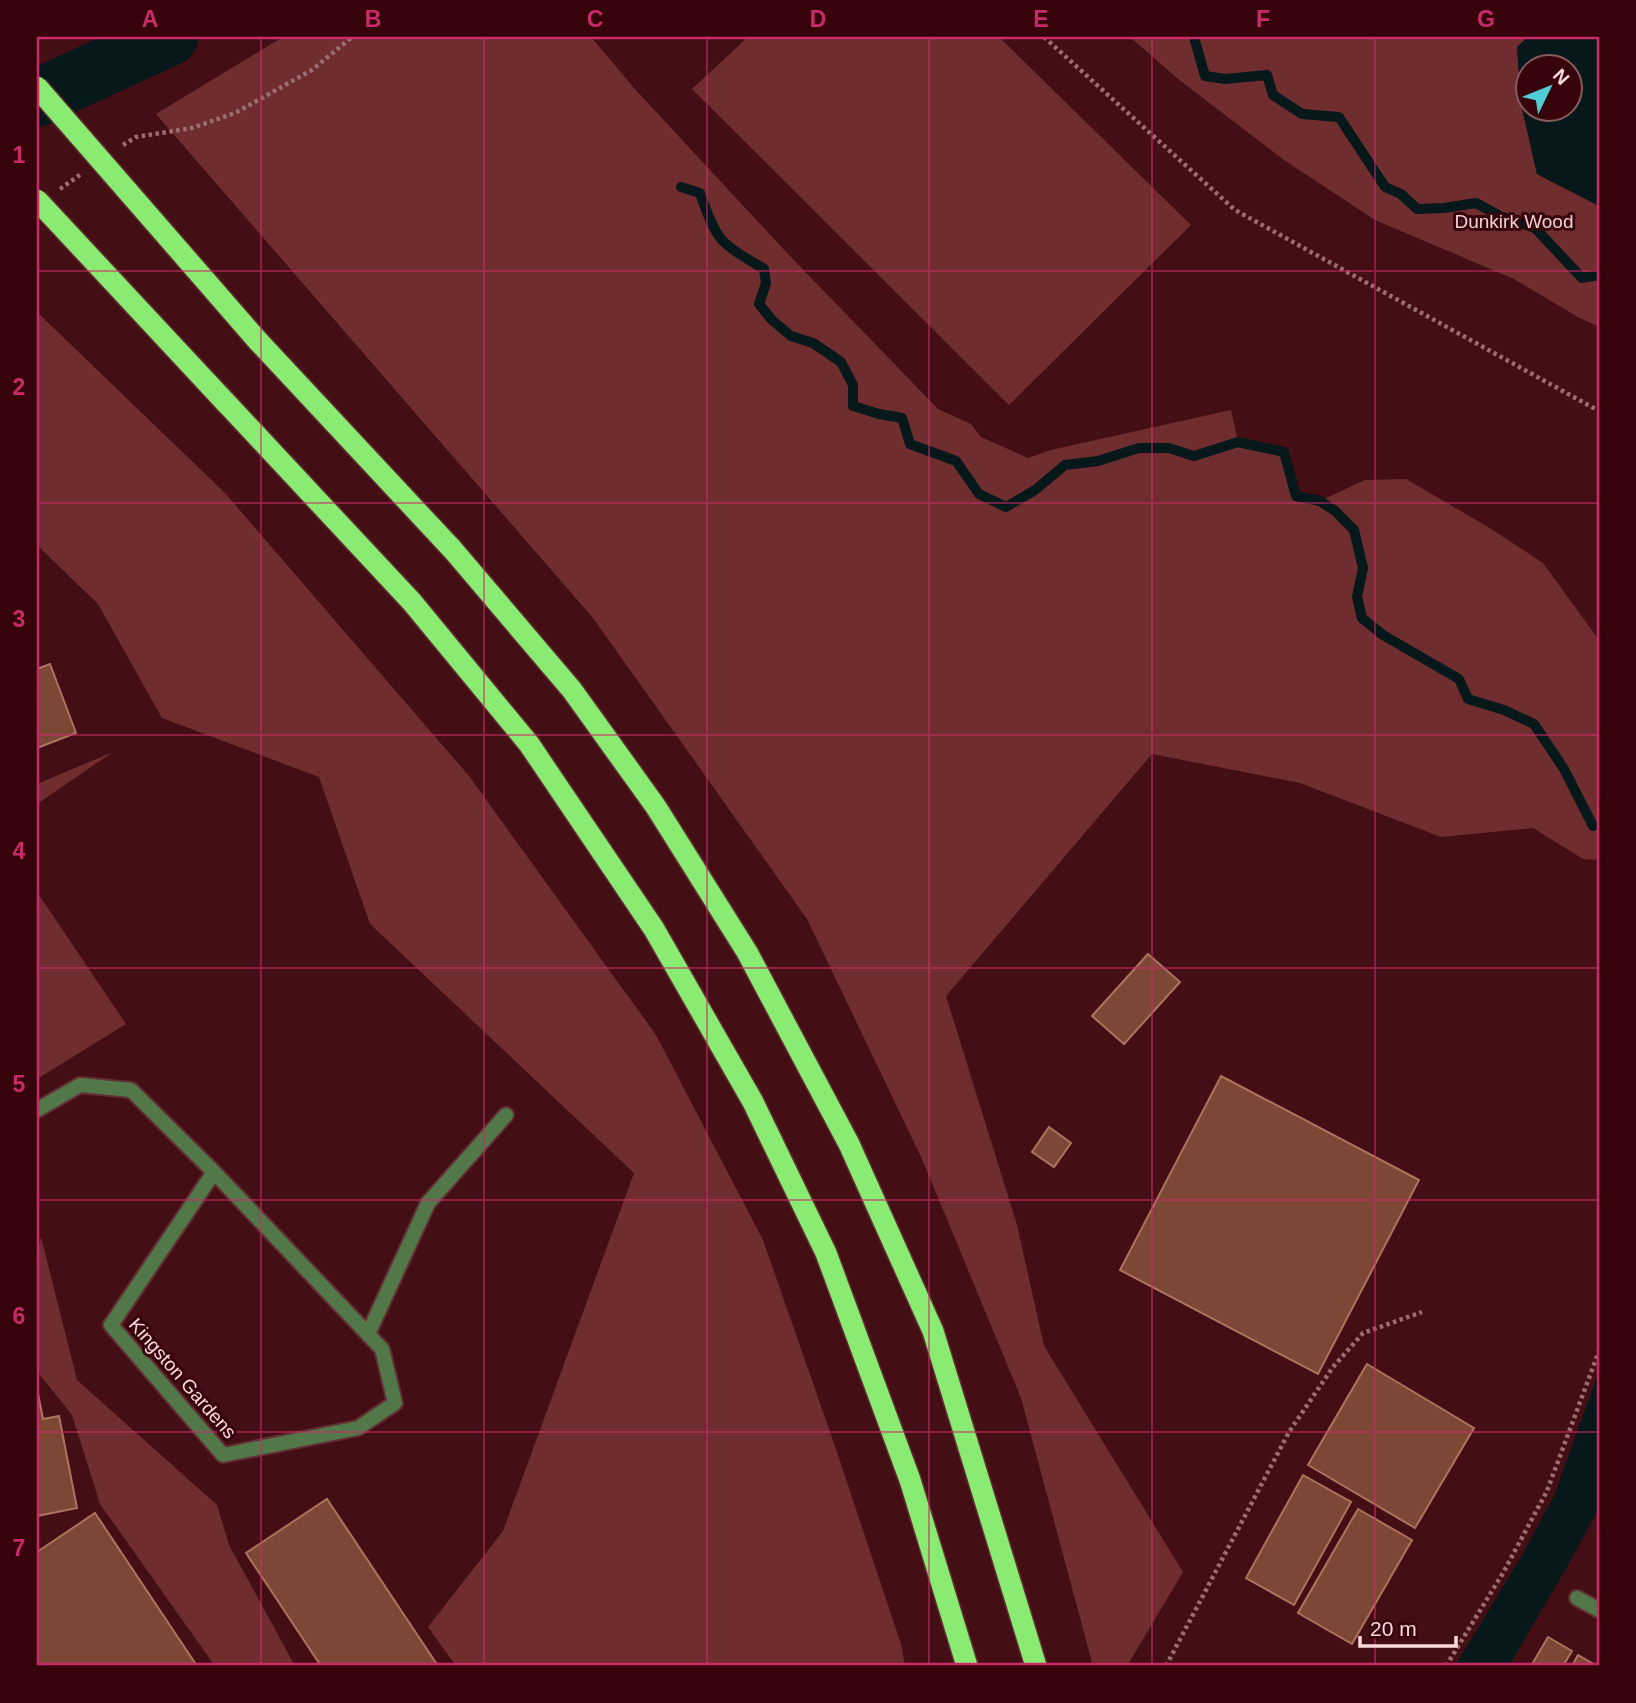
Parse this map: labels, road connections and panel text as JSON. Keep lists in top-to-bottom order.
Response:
{
  "streets": {
    "street": ["Kingston Gardens"]
  },
  "parks": ["Dunkirk Wood"],
  "scale_bar": "20 m",
  "north": "top right",
  "grid": {
    "columns": [
      "A",
      "B",
      "C",
      "D",
      "E",
      "F",
      "G"
    ],
    "rows": [
      "1",
      "2",
      "3",
      "4",
      "5",
      "6",
      "7"
    ]
  }
}
